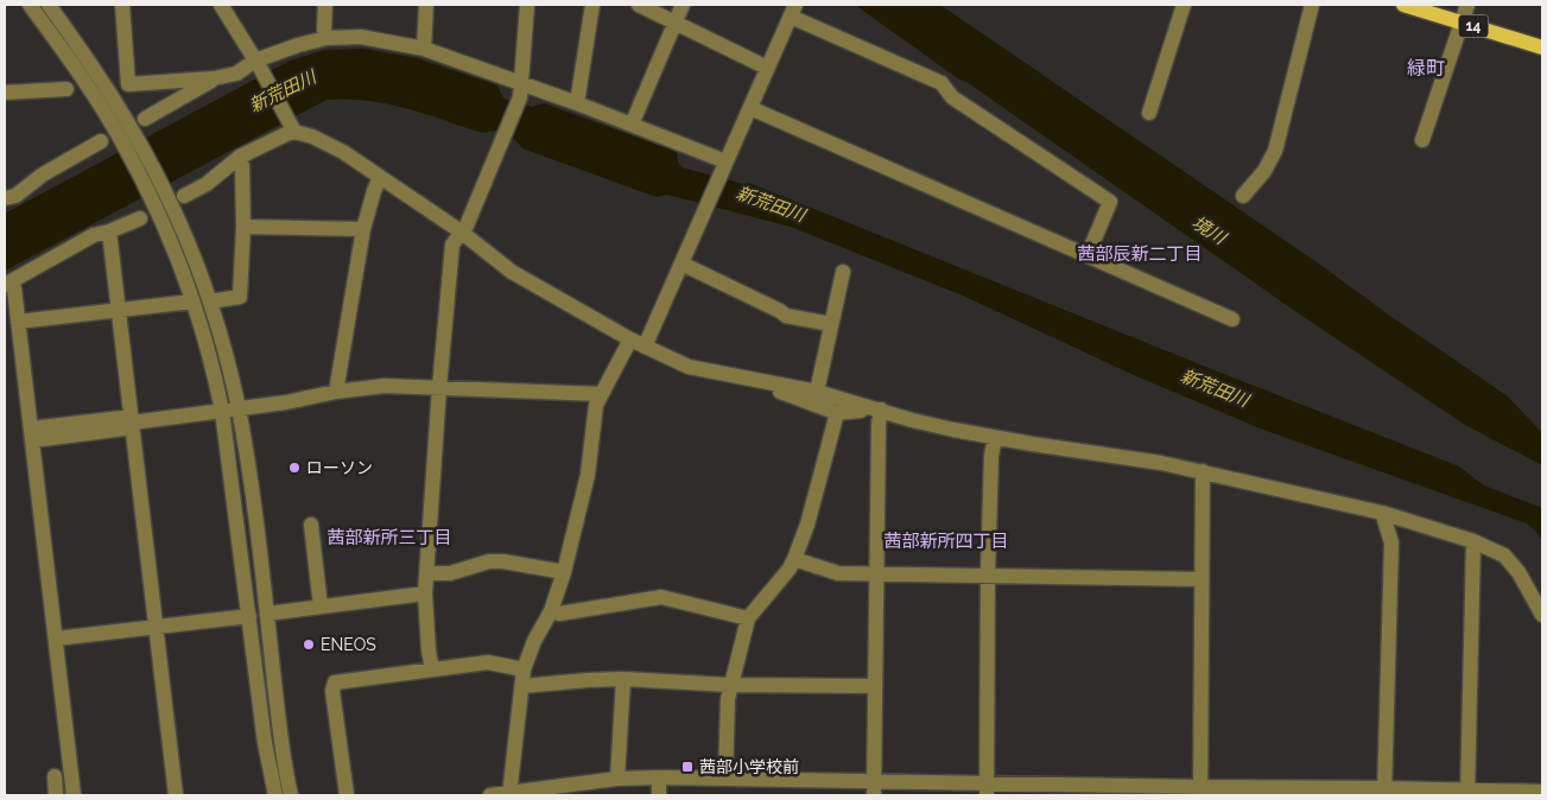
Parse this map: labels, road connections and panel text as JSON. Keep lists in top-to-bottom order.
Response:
{
  "streets": {
    "main road": ["14"]
  },
  "districts": [
    "緑町",
    "茜部辰新二丁目",
    "茜部新所三丁目",
    "茜部新所四丁目"
  ],
  "water": ["新荒田川", "境川"],
  "places": {
    "other": ["ローソン", "ENEOS"],
    "transit": ["茜部小学校前"]
  }
}
